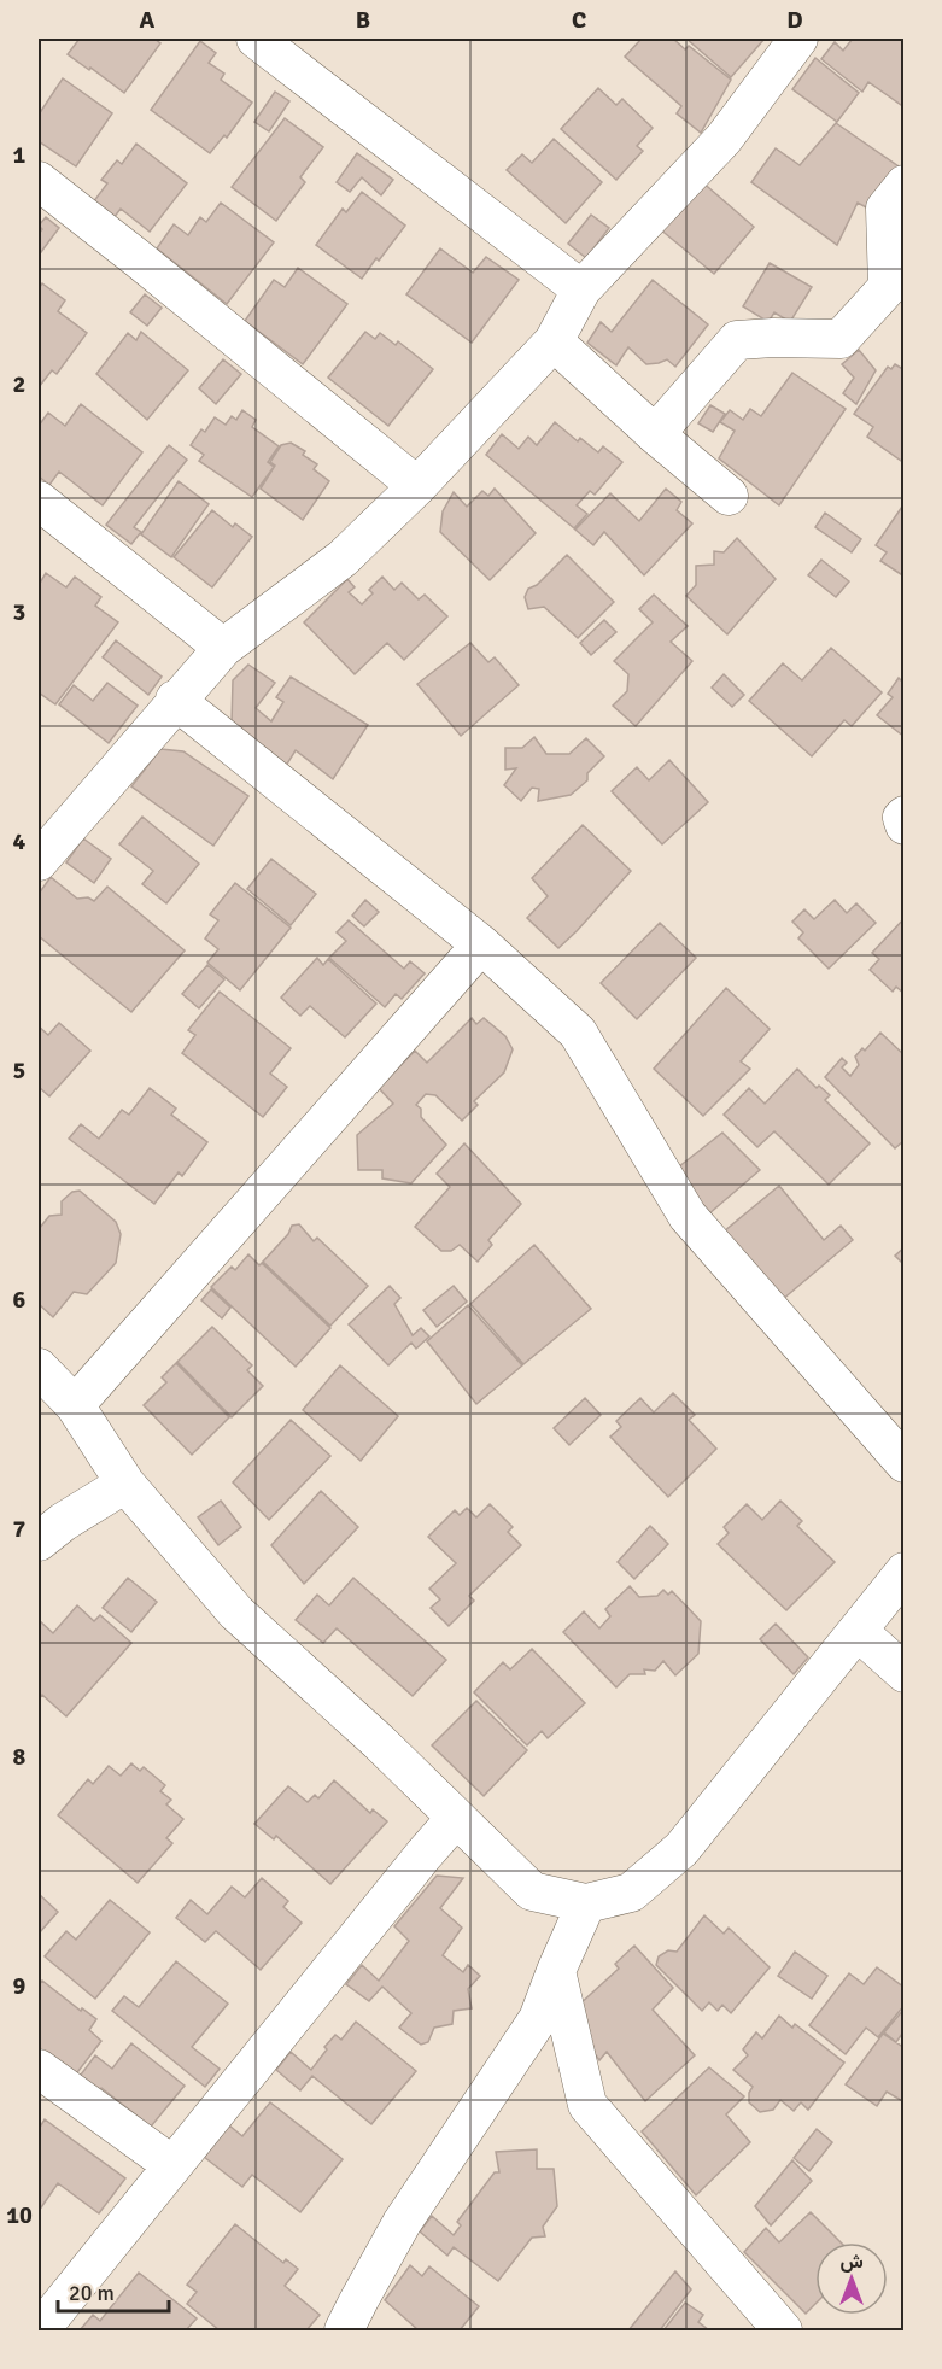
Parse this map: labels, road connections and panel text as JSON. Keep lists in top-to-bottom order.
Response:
{
  "scale_bar": "20 m",
  "north": "top",
  "grid": {
    "columns": [
      "A",
      "B",
      "C",
      "D"
    ],
    "rows": [
      "1",
      "2",
      "3",
      "4",
      "5",
      "6",
      "7",
      "8",
      "9",
      "10"
    ]
  }
}
